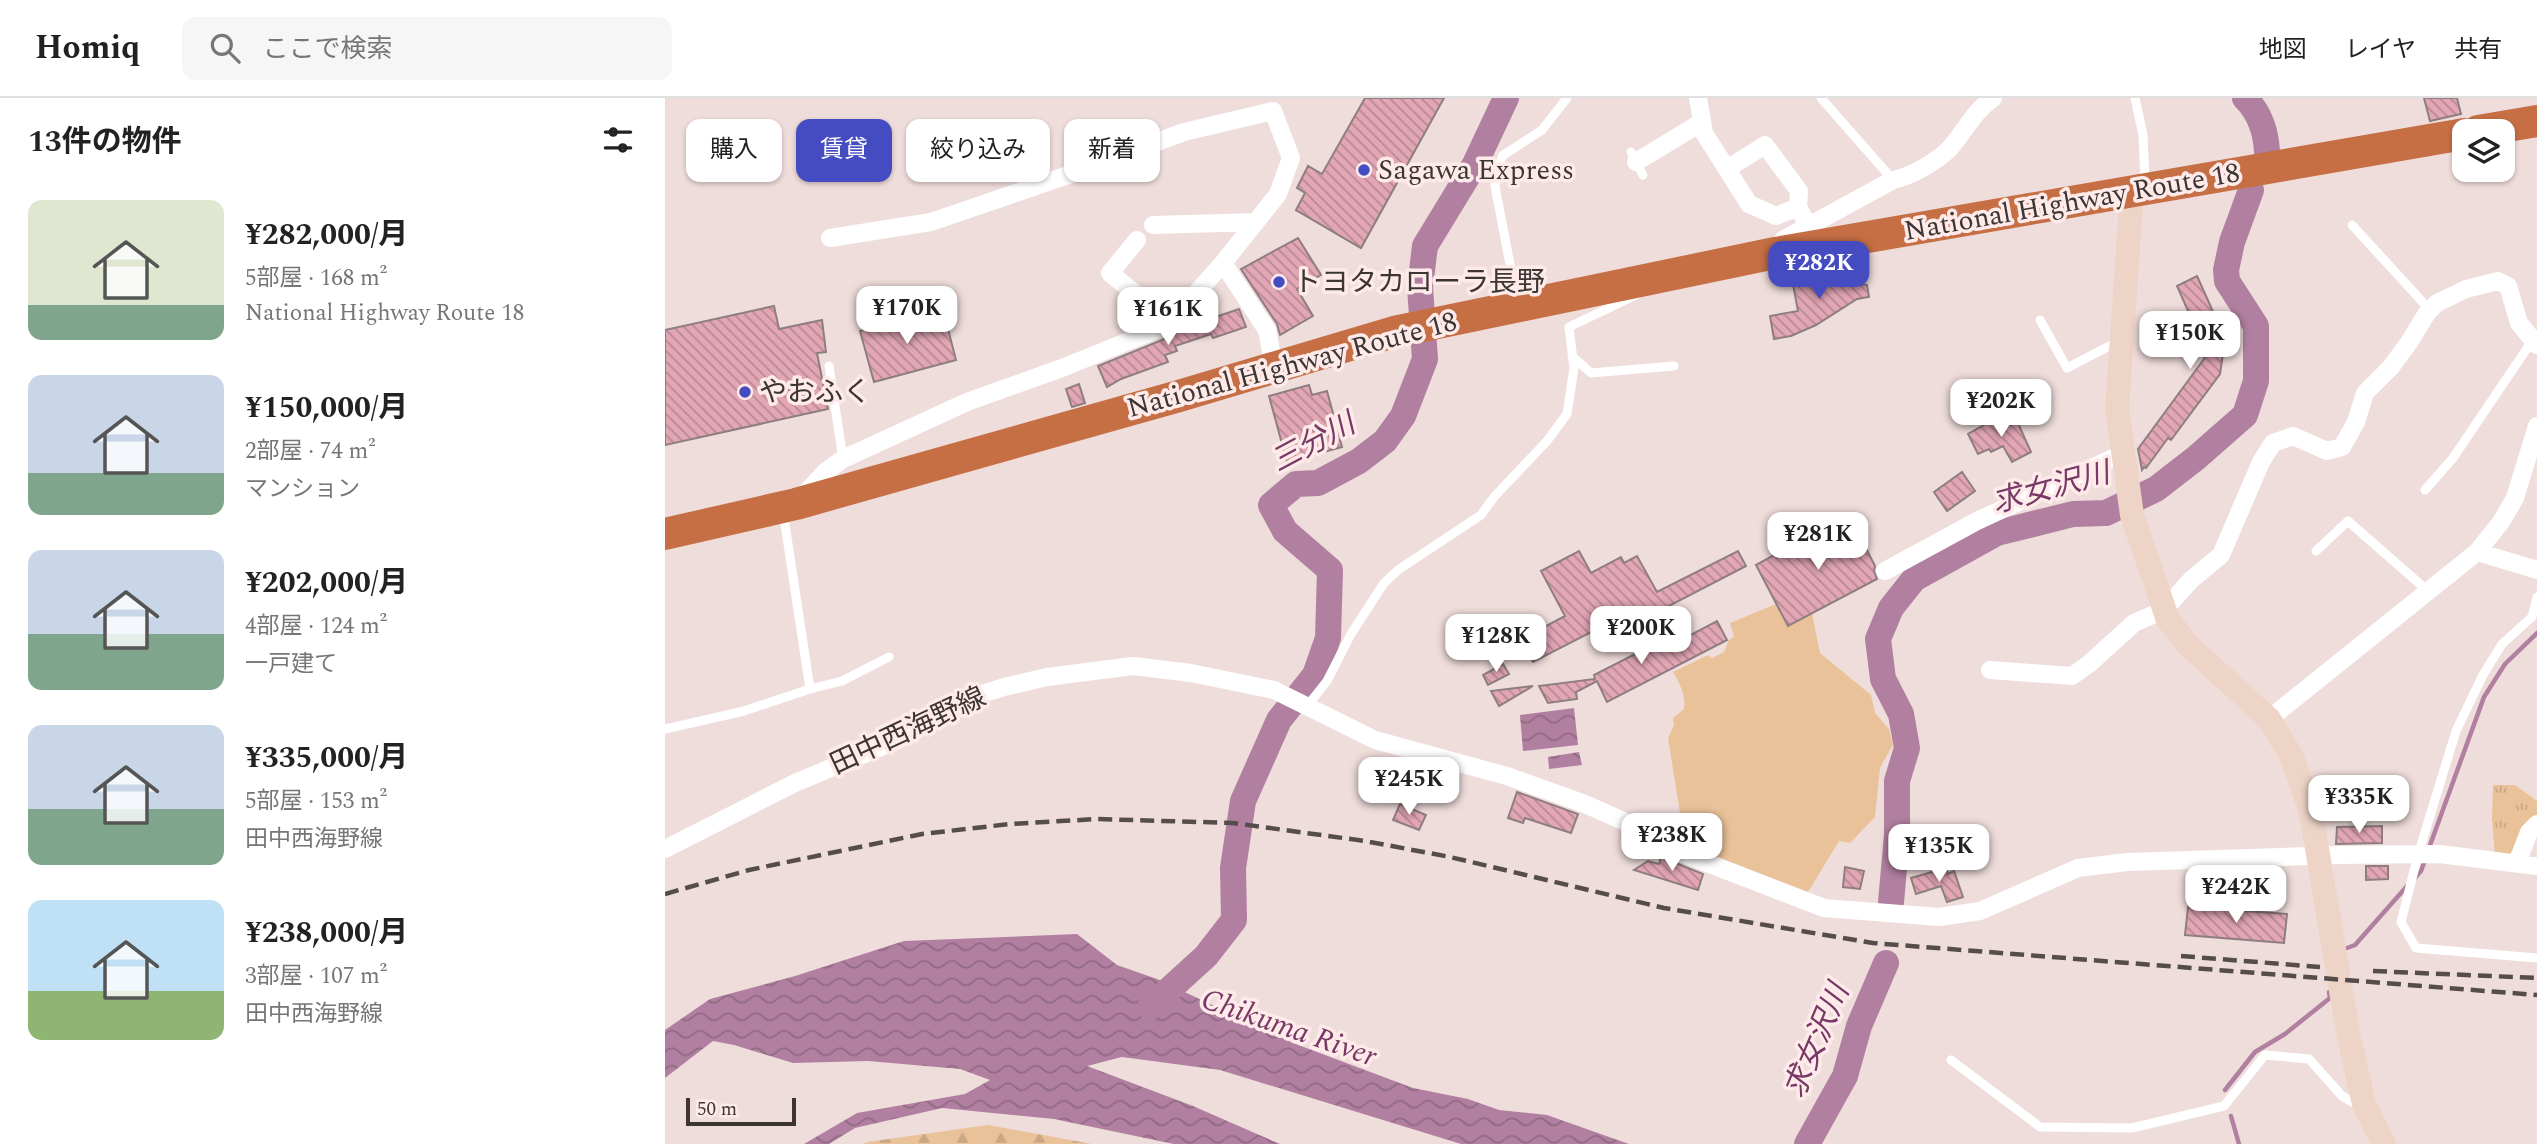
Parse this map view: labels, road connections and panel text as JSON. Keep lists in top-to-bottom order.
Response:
{
  "streets": {
    "highway": ["National Highway Route 18"],
    "street": ["田中西海野線"]
  },
  "water": ["三分川", "求女沢川", "Chikuma River"],
  "places": ["Sagawa Express", "トヨタカローラ長野", "やおふく"],
  "scale_bar": "50 m",
  "page": {
    "header": "Homiq",
    "search": "ここで検索",
    "nav": ["地図", "レイヤ", "共有"],
    "heading": "13件の物件",
    "chip": [
      "購入",
      "賃貸",
      "絞り込み",
      "新着"
    ],
    "list": [
      {
        "name": "¥282,000/月",
        "note": "5部屋 · 168 m² · National Highway Route 18"
      },
      {
        "name": "¥150,000/月",
        "note": "2部屋 · 74 m² · マンション"
      },
      {
        "name": "¥202,000/月",
        "note": "4部屋 · 124 m² · 一戸建て"
      },
      {
        "name": "¥335,000/月",
        "note": "5部屋 · 153 m² · 田中西海野線"
      },
      {
        "name": "¥238,000/月",
        "note": "3部屋 · 107 m² · 田中西海野線"
      }
    ],
    "price": [
      "¥282K",
      "¥170K",
      "¥161K",
      "¥150K",
      "¥202K",
      "¥281K",
      "¥200K",
      "¥128K",
      "¥245K",
      "¥335K",
      "¥238K",
      "¥135K",
      "¥242K"
    ],
    "scale": "50 m"
  }
}
